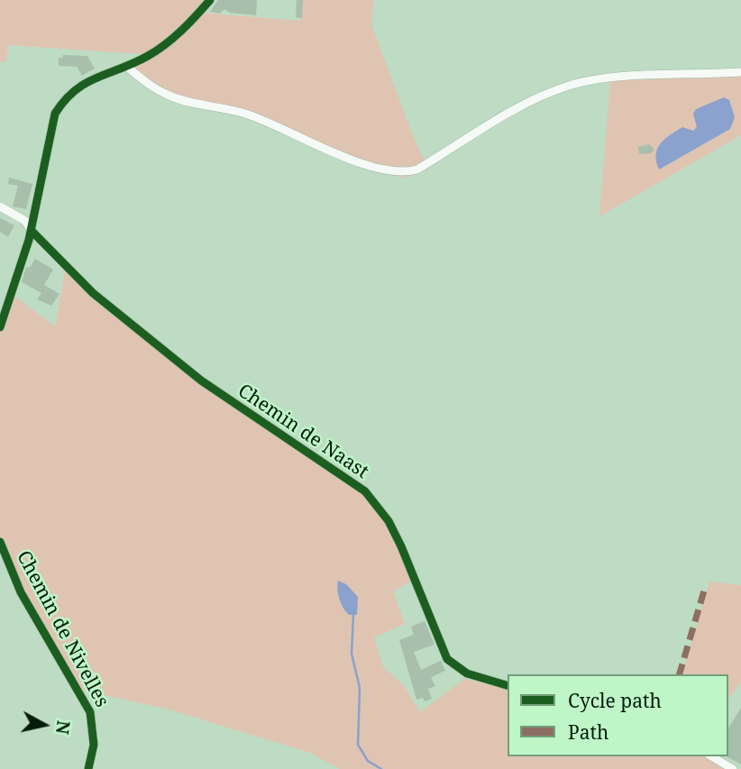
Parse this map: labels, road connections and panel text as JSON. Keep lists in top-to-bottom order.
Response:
{
  "streets": {
    "street": ["Chemin de Naast", "Chemin de Nivelles"]
  },
  "legend": ["Cycle path", "Path"],
  "north": "right"
}
